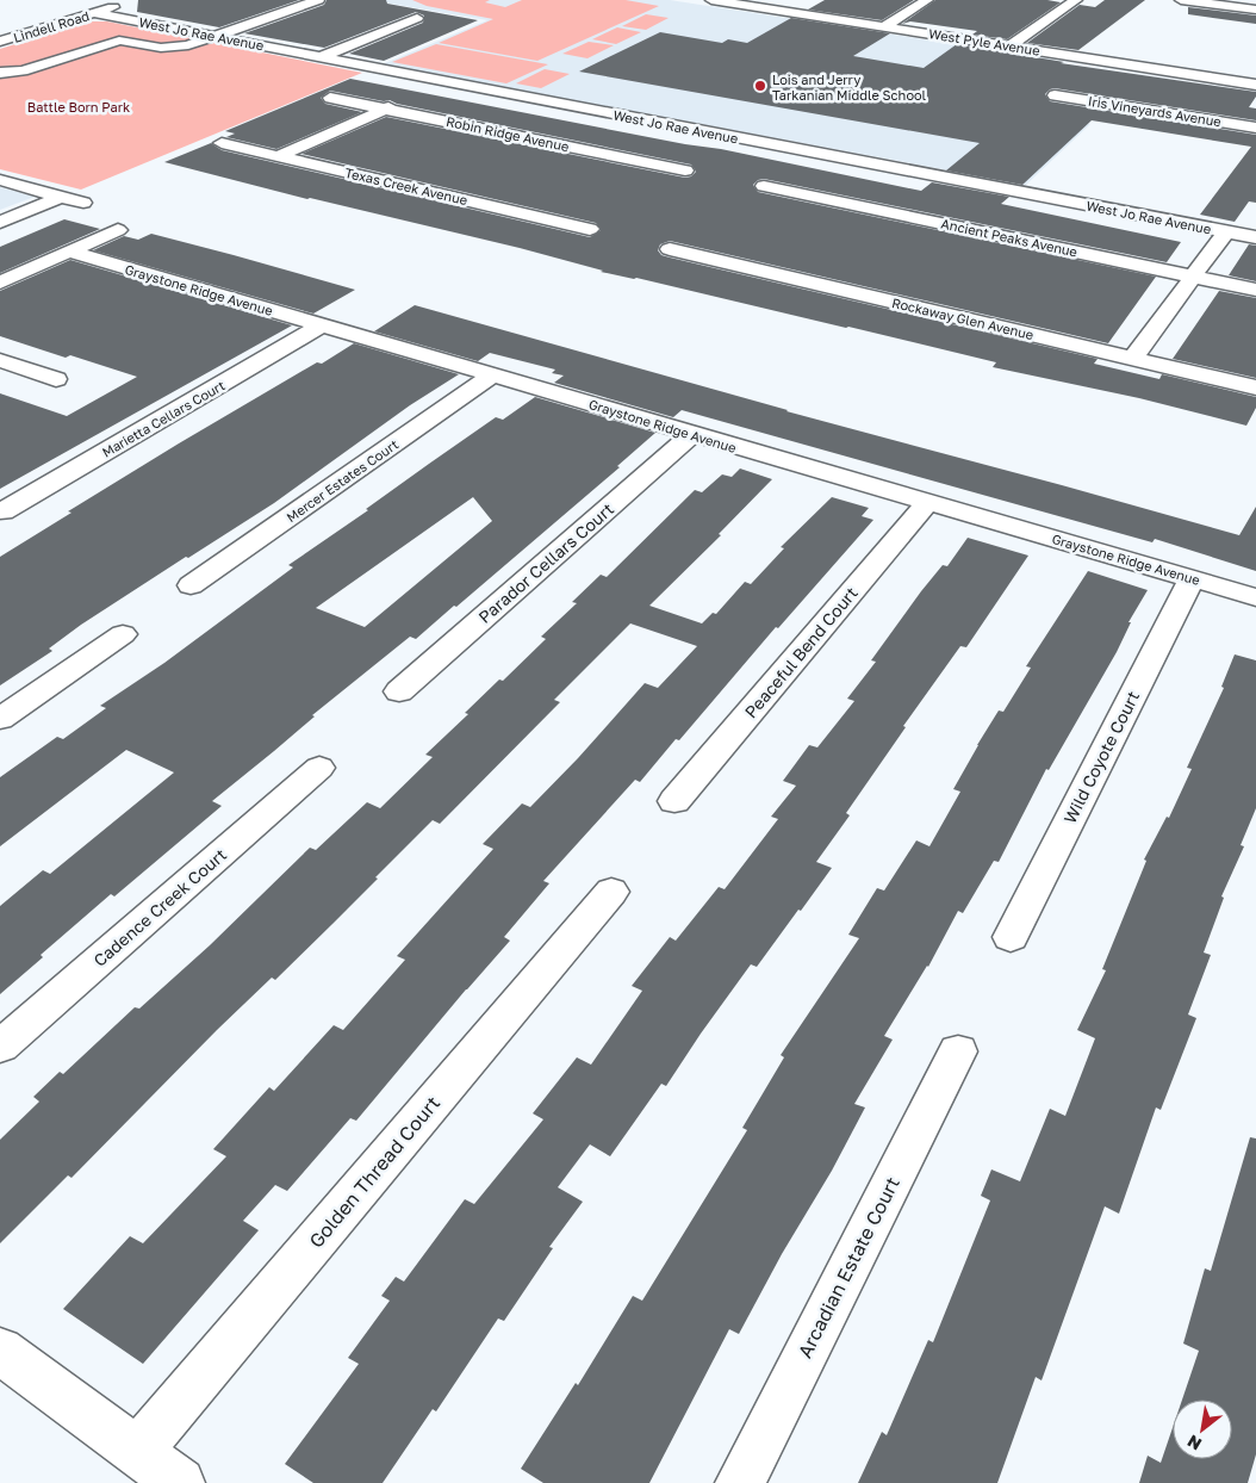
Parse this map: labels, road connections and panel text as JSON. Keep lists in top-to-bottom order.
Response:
{
  "streets": {
    "street": [
      "Lindell Road",
      "West Jo Rae Avenue",
      "West Pyle Avenue",
      "Iris Vineyards Avenue",
      "Robin Ridge Avenue",
      "Texas Creek Avenue",
      "Ancient Peaks Avenue",
      "Graystone Ridge Avenue",
      "Rockaway Glen Avenue",
      "Marietta Cellars Court",
      "Mercer Estates Court",
      "Parador Cellars Court",
      "Peaceful Bend Court",
      "Wild Coyote Court",
      "Cadence Creek Court",
      "Golden Thread Court",
      "Arcadian Estate Court"
    ]
  },
  "crossings": [
    ["Lindell Road", "West Jo Rae Avenue"],
    ["Graystone Ridge Avenue", "Marietta Cellars Court"],
    ["Graystone Ridge Avenue", "Mercer Estates Court"],
    ["Graystone Ridge Avenue", "Parador Cellars Court"],
    ["Graystone Ridge Avenue", "Peaceful Bend Court"],
    ["Graystone Ridge Avenue", "Wild Coyote Court"]
  ],
  "parks": ["Battle Born Park"],
  "places": ["Lois and Jerry Tarkanian Middle School"],
  "north": "bottom left"
}
